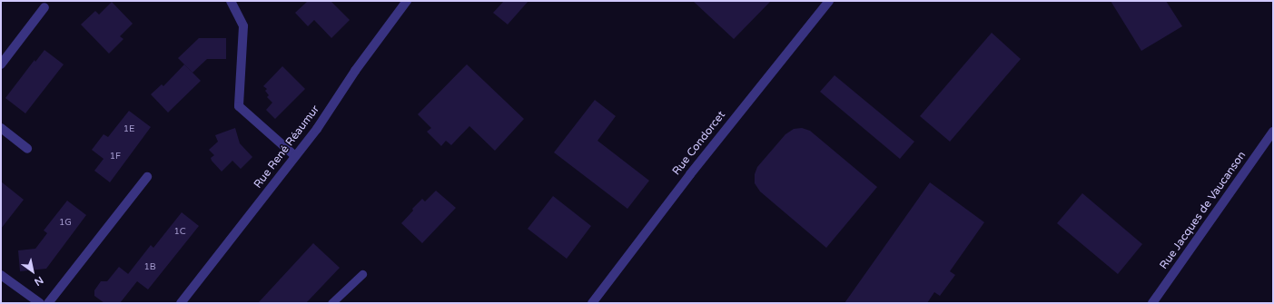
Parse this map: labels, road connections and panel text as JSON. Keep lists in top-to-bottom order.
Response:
{
  "streets": {
    "street": ["Rue Condorcet", "Rue René Réaumur", "Rue Jacques de Vaucanson"]
  },
  "house_numbers": [
    "1E",
    "1F",
    "1G",
    "1C",
    "1B"
  ],
  "north": "bottom right"
}
